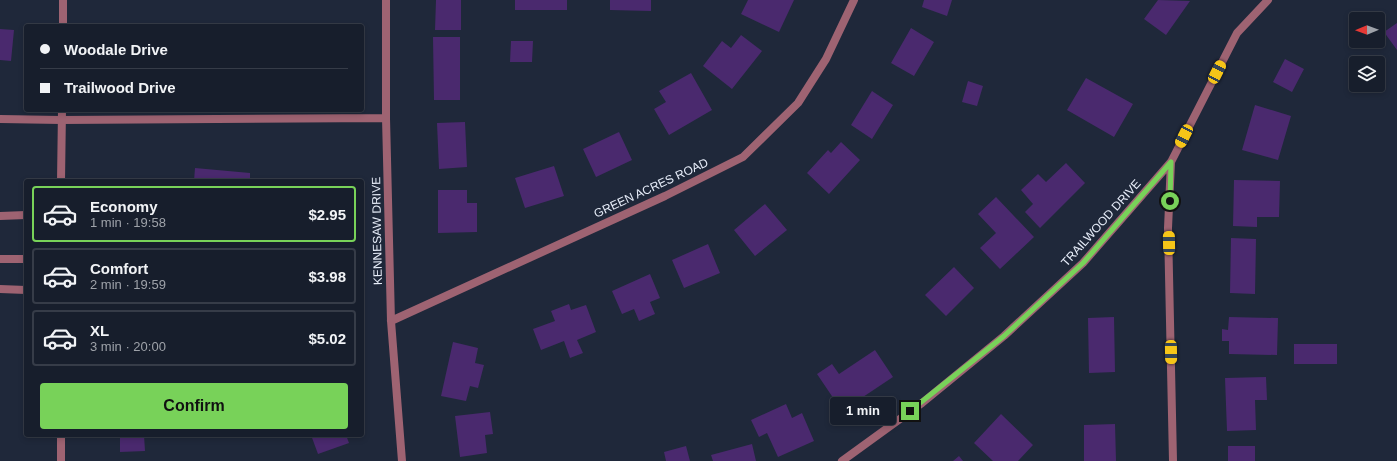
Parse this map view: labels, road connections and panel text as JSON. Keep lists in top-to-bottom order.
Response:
{
  "streets": {
    "street": ["GREEN ACRES ROAD", "TRAILWOOD DRIVE", "KENNESAW DRIVE"]
  },
  "crossings": [
    ["GREEN ACRES ROAD", "KENNESAW DRIVE"]
  ],
  "north": "left",
  "page": {
    "banner": ["Woodale Drive", "Trailwood Drive"],
    "list": [
      {
        "name": "Economy",
        "note": "1 min · 19:58",
        "value": "$2.95"
      },
      {
        "name": "Comfort",
        "note": "2 min · 19:59",
        "value": "$3.98"
      },
      {
        "name": "XL",
        "note": "3 min · 20:00",
        "value": "$5.02"
      }
    ],
    "buttons": "Confirm",
    "bubble": "1 min"
  }
}
